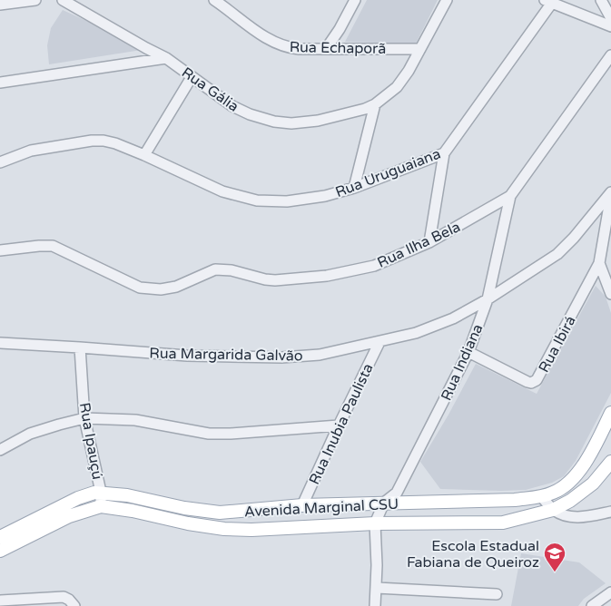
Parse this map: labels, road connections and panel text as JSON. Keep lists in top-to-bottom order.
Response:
{
  "streets": {
    "main road": ["Avenida Marginal CSU"],
    "street": [
      "Rua Echaporã",
      "Rua Gália",
      "Rua Uruguaiana",
      "Rua Ilha Bela",
      "Rua Ibirá",
      "Rua Margarida Galvão",
      "Rua Indiana",
      "Rua Inubia Paulista",
      "Rua Ipauçú"
    ]
  },
  "crossings": [
    ["Rua Echaporã", "Rua Gália"],
    ["Rua Ilha Bela", "Rua Indiana"],
    ["Rua Ibirá", "Rua Indiana"],
    ["Rua Margarida Galvão", "Rua Indiana"],
    ["Rua Margarida Galvão", "Rua Inubia Paulista"],
    ["Rua Margarida Galvão", "Rua Ipauçú"],
    ["Rua Indiana", "Avenida Marginal CSU"],
    ["Rua Inubia Paulista", "Avenida Marginal CSU"],
    ["Rua Ipauçú", "Avenida Marginal CSU"]
  ],
  "places": {
    "school or university": ["Escola Estadual Fabiana de Queiroz"]
  }
}
